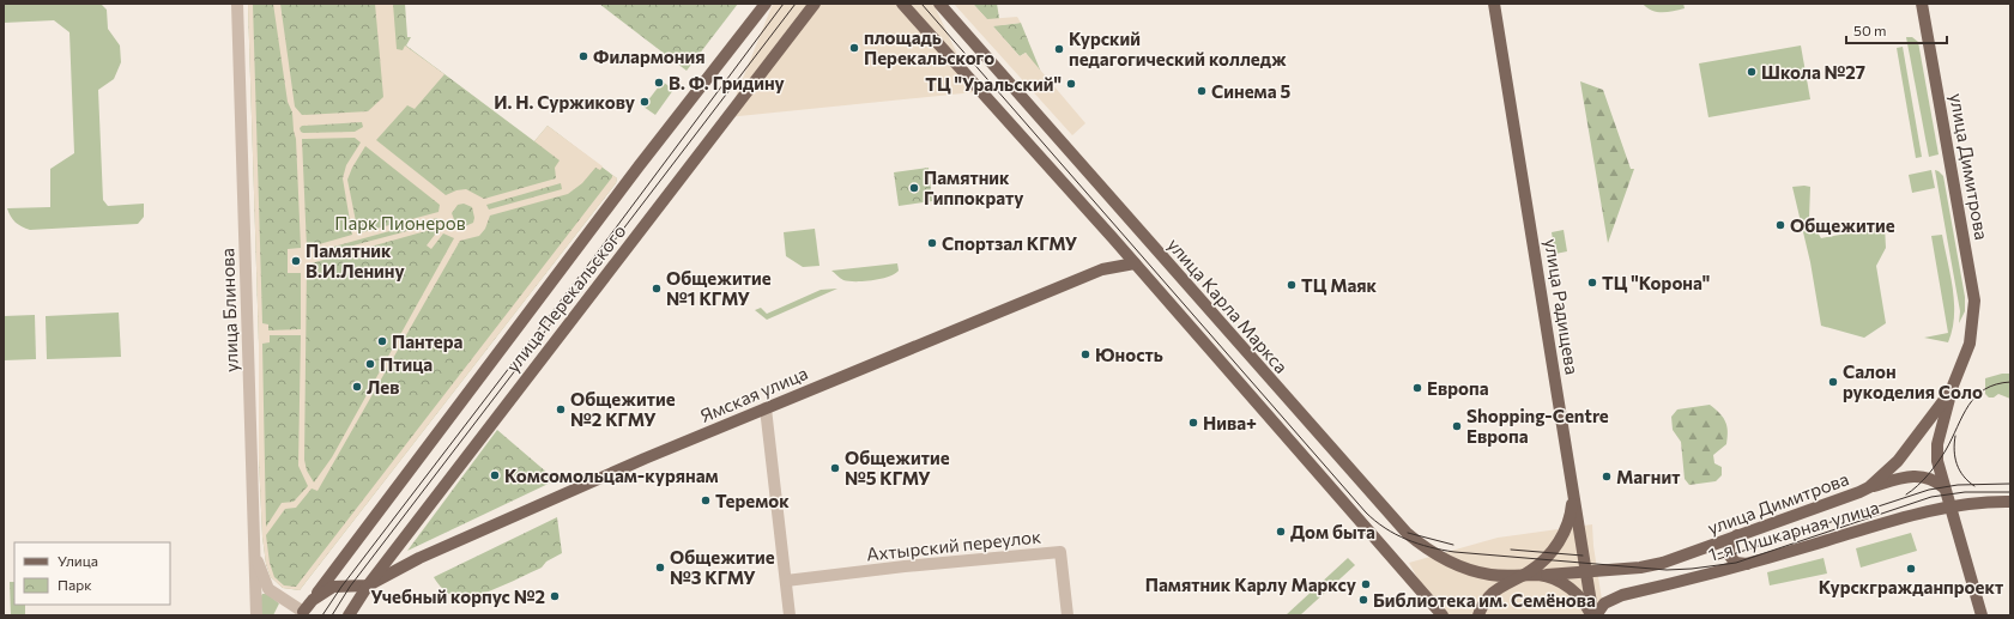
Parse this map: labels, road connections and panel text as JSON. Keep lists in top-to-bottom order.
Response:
{
  "streets": {
    "main road": [
      "улица Димитрова",
      "улица Перекальского",
      "улица Карла Маркса",
      "улица Радищева",
      "Ямская улица",
      "1-я Пушкарная улица"
    ],
    "street": ["улица Блинова", "Ахтырский переулок"]
  },
  "crossings": [
    ["улица Димитрова", "улица Карла Маркса"],
    ["улица Димитрова", "улица Радищева"],
    ["улица Перекальского", "Ямская улица"],
    ["улица Радищева", "1-я Пушкарная улица"]
  ],
  "parks": ["Парк Пионеров"],
  "places": [
    "площадь Перекальского",
    "Курский педагогический колледж",
    "Филармония",
    "Школа №27",
    "В. Ф. Гридину",
    "ТЦ \"Уральский\"",
    "Синема 5",
    "И. Н. Суржикову",
    "Памятник Гиппократу",
    "Общежитие",
    "Спортзал КГМУ",
    "Памятник В.И.Ленину",
    "ТЦ \"Корона\"",
    "ТЦ Маяк",
    "Общежитие №1 КГМУ",
    "Пантера",
    "Юность",
    "Птица",
    "Салон рукоделия Соло",
    "Лев",
    "Европа",
    "Общежитие №2 КГМУ",
    "Нива+",
    "Shopping-Centre Европа",
    "Общежитие №5 КГМУ",
    "Комсомольцам-курянам",
    "Магнит",
    "Теремок",
    "Дом быта",
    "Общежитие №3 КГМУ",
    "Курскгражданпроект",
    "Памятник Карлу Марксу",
    "Учебный корпус №2",
    "Библиотека им. Семёнова"
  ],
  "legend": ["Улица", "Парк"],
  "scale_bar": "50 m"
}
